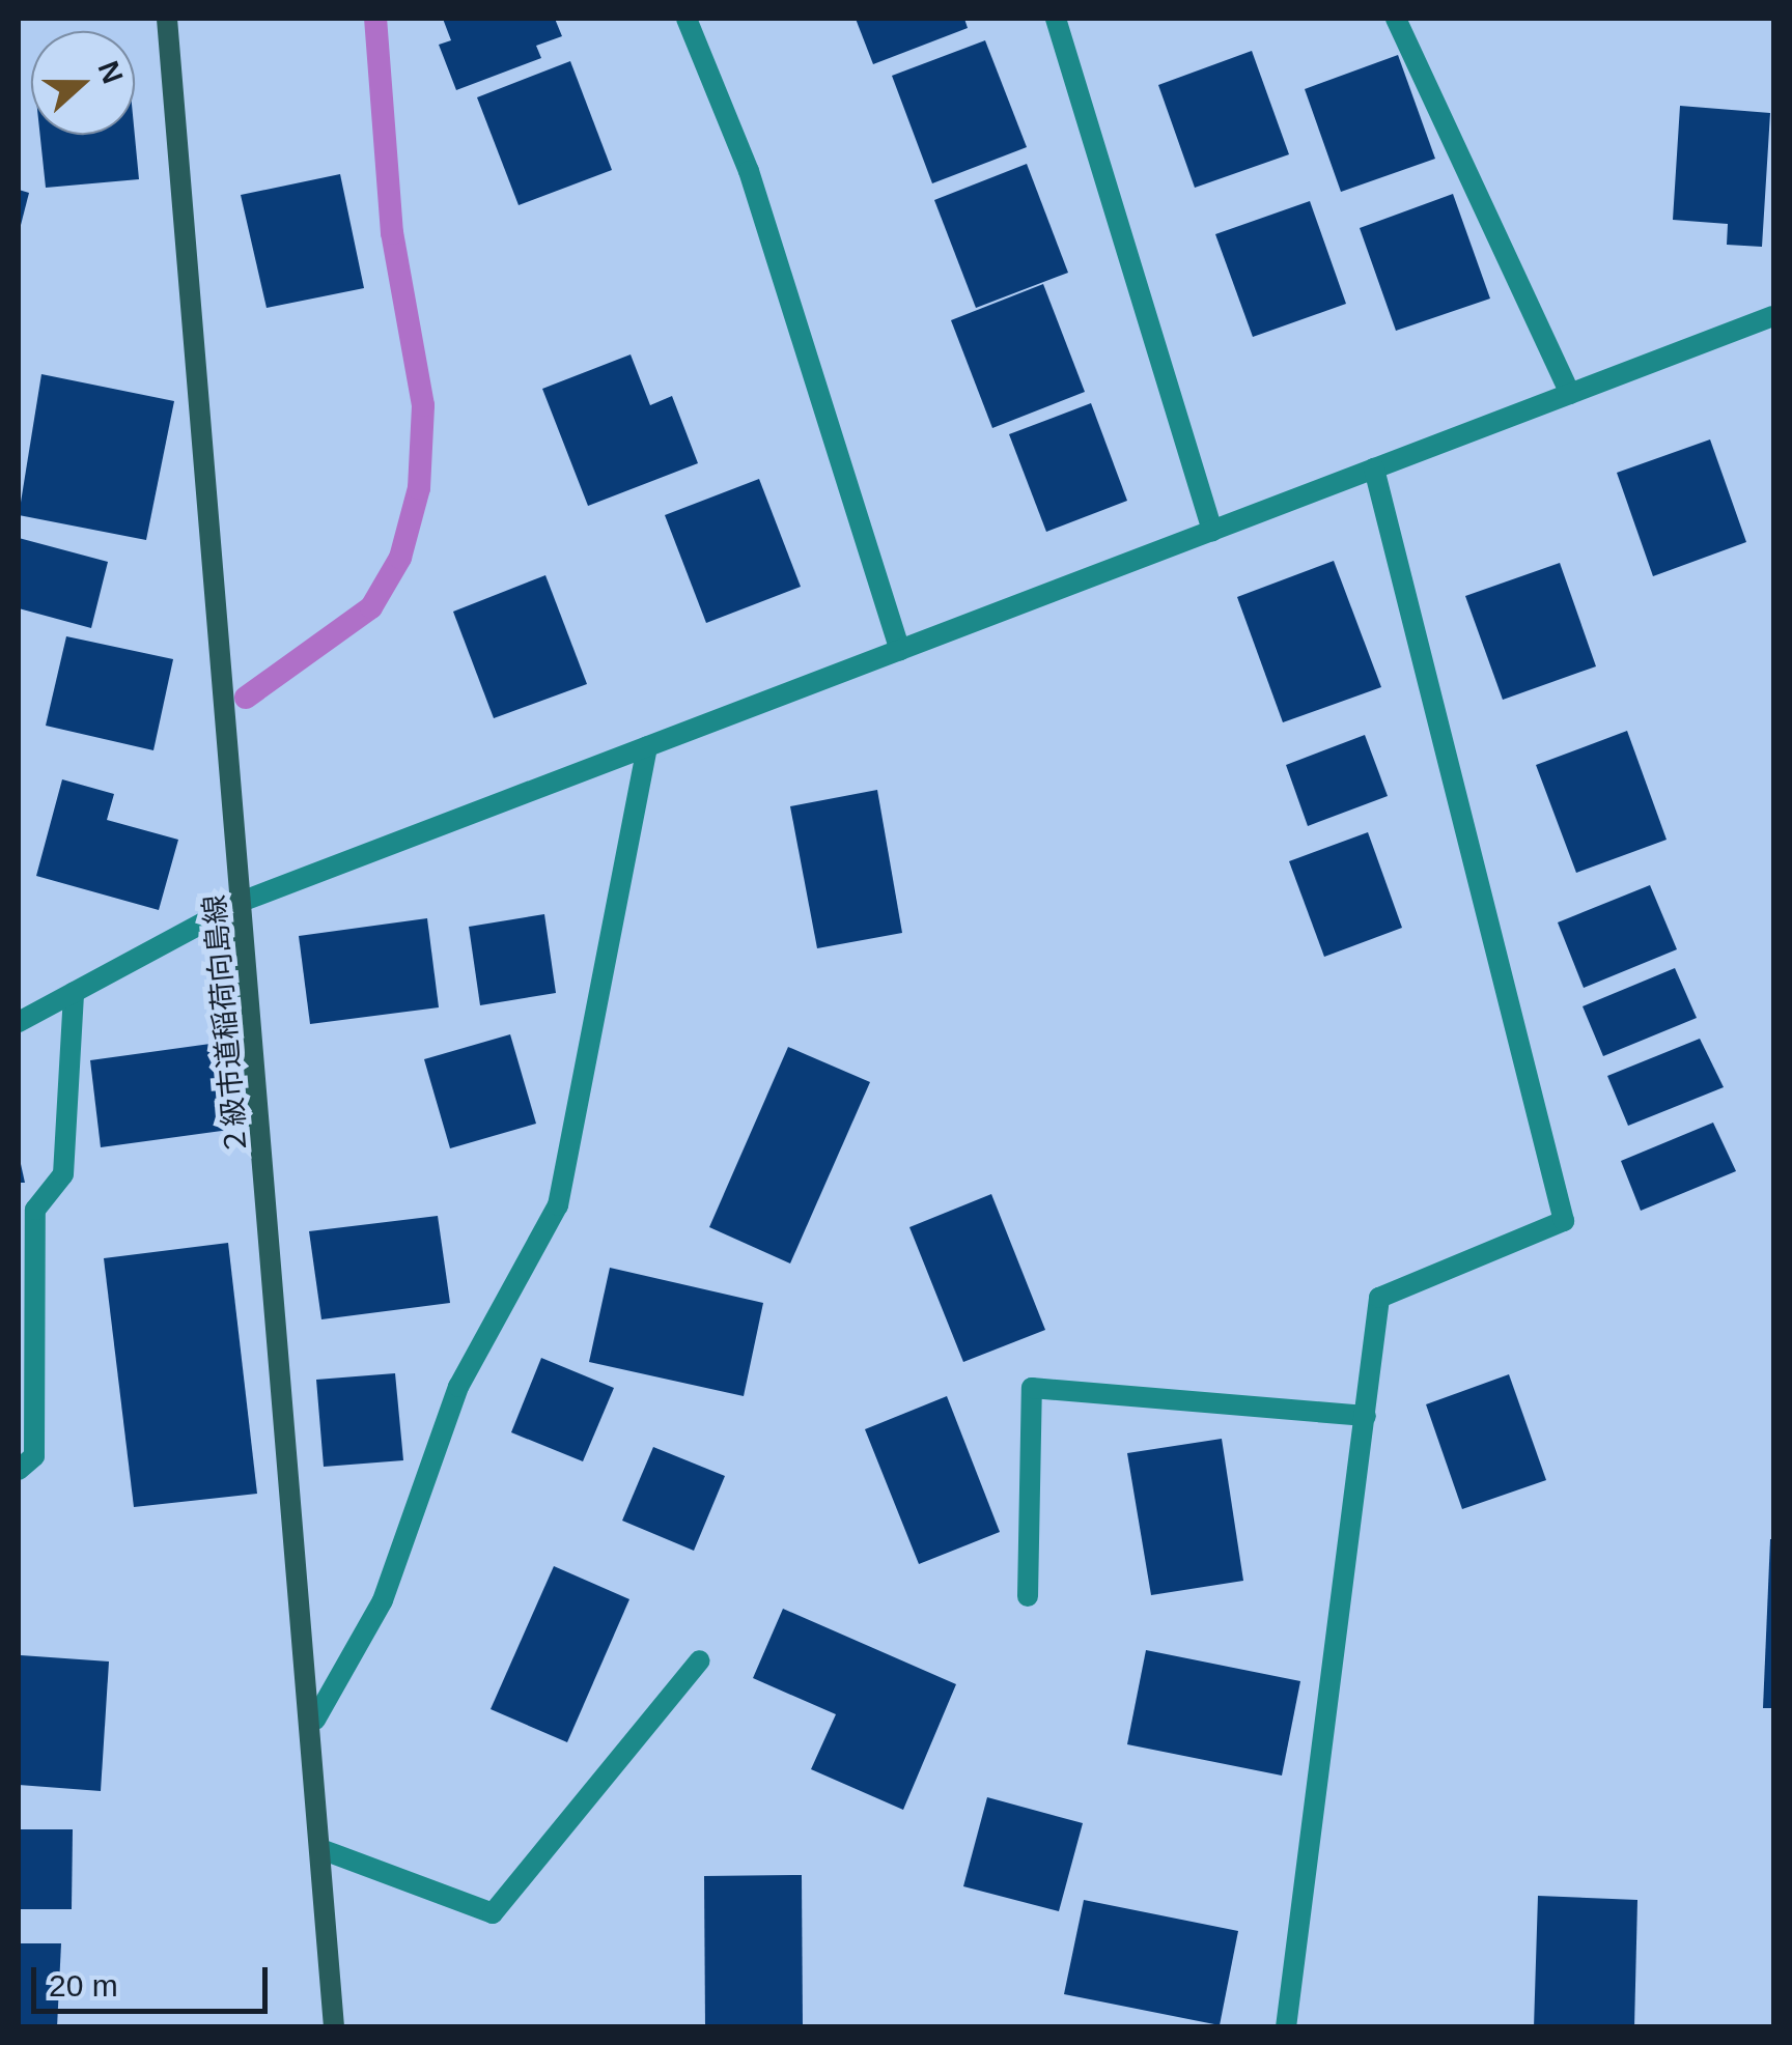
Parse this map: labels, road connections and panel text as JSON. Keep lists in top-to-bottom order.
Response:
{
  "streets": {
    "street": ["２級市道稲荷向島線"]
  },
  "scale_bar": "20 m",
  "north": "right"
}
